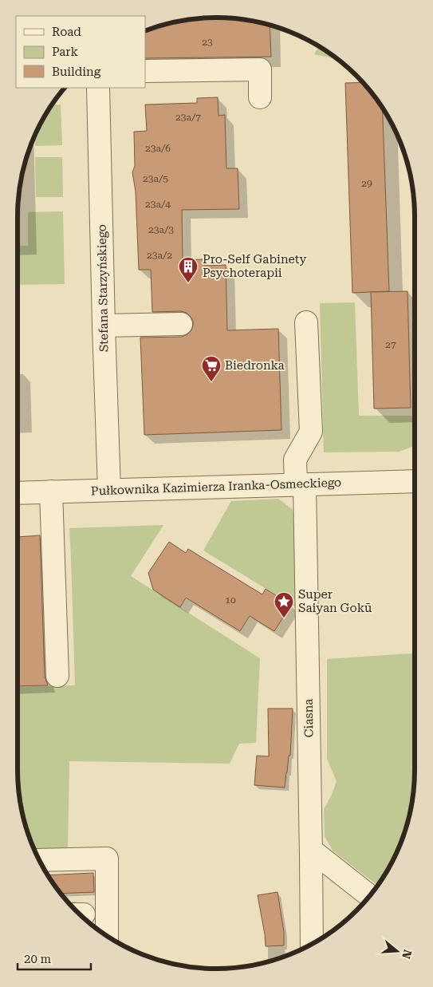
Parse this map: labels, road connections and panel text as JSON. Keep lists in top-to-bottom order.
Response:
{
  "streets": {
    "street": ["Stefana Starzyńskiego", "Pułkownika Kazimierza Iranka-Osmeckiego", "Ciasna"]
  },
  "crossings": [
    ["Stefana Starzyńskiego", "Pułkownika Kazimierza Iranka-Osmeckiego"],
    ["Pułkownika Kazimierza Iranka-Osmeckiego", "Ciasna"]
  ],
  "places": {
    "building": ["Pro-Self Gabinety Psychoterapii"],
    "supermarket": ["Biedronka"],
    "place": ["Super Saiyan Gokū"]
  },
  "house_numbers": [
    "23",
    "23a/7",
    "23a/6",
    "23a/5",
    "29",
    "23a/4",
    "23a/3",
    "23a/2",
    "27",
    "10"
  ],
  "legend": ["Road", "Park", "Building"],
  "scale_bar": "20 m",
  "north": "right"
}
